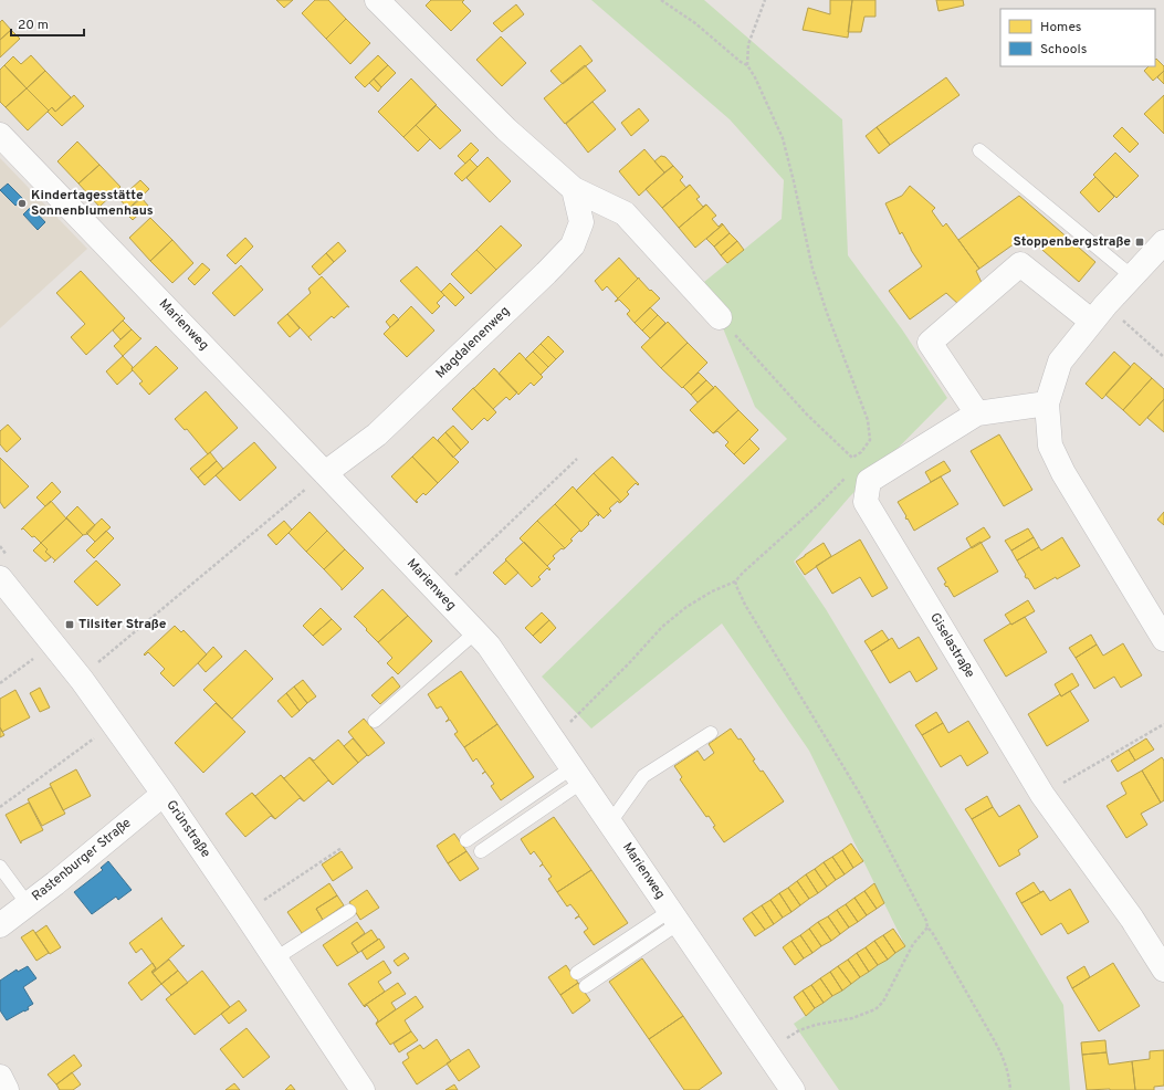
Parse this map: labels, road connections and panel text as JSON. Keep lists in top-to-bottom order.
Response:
{
  "streets": {
    "street": [
      "Marienweg",
      "Magdalenenweg",
      "Giselastraße",
      "Grünstraße",
      "Rastenburger Straße"
    ]
  },
  "crossings": [
    ["Marienweg", "Magdalenenweg"],
    ["Grünstraße", "Rastenburger Straße"]
  ],
  "places": {
    "other": ["Kindertagesstätte Sonnenblumenhaus"],
    "transit": ["Stoppenbergstraße", "Tilsiter Straße"]
  },
  "legend": ["Homes", "Schools"],
  "scale_bar": "20 m"
}
